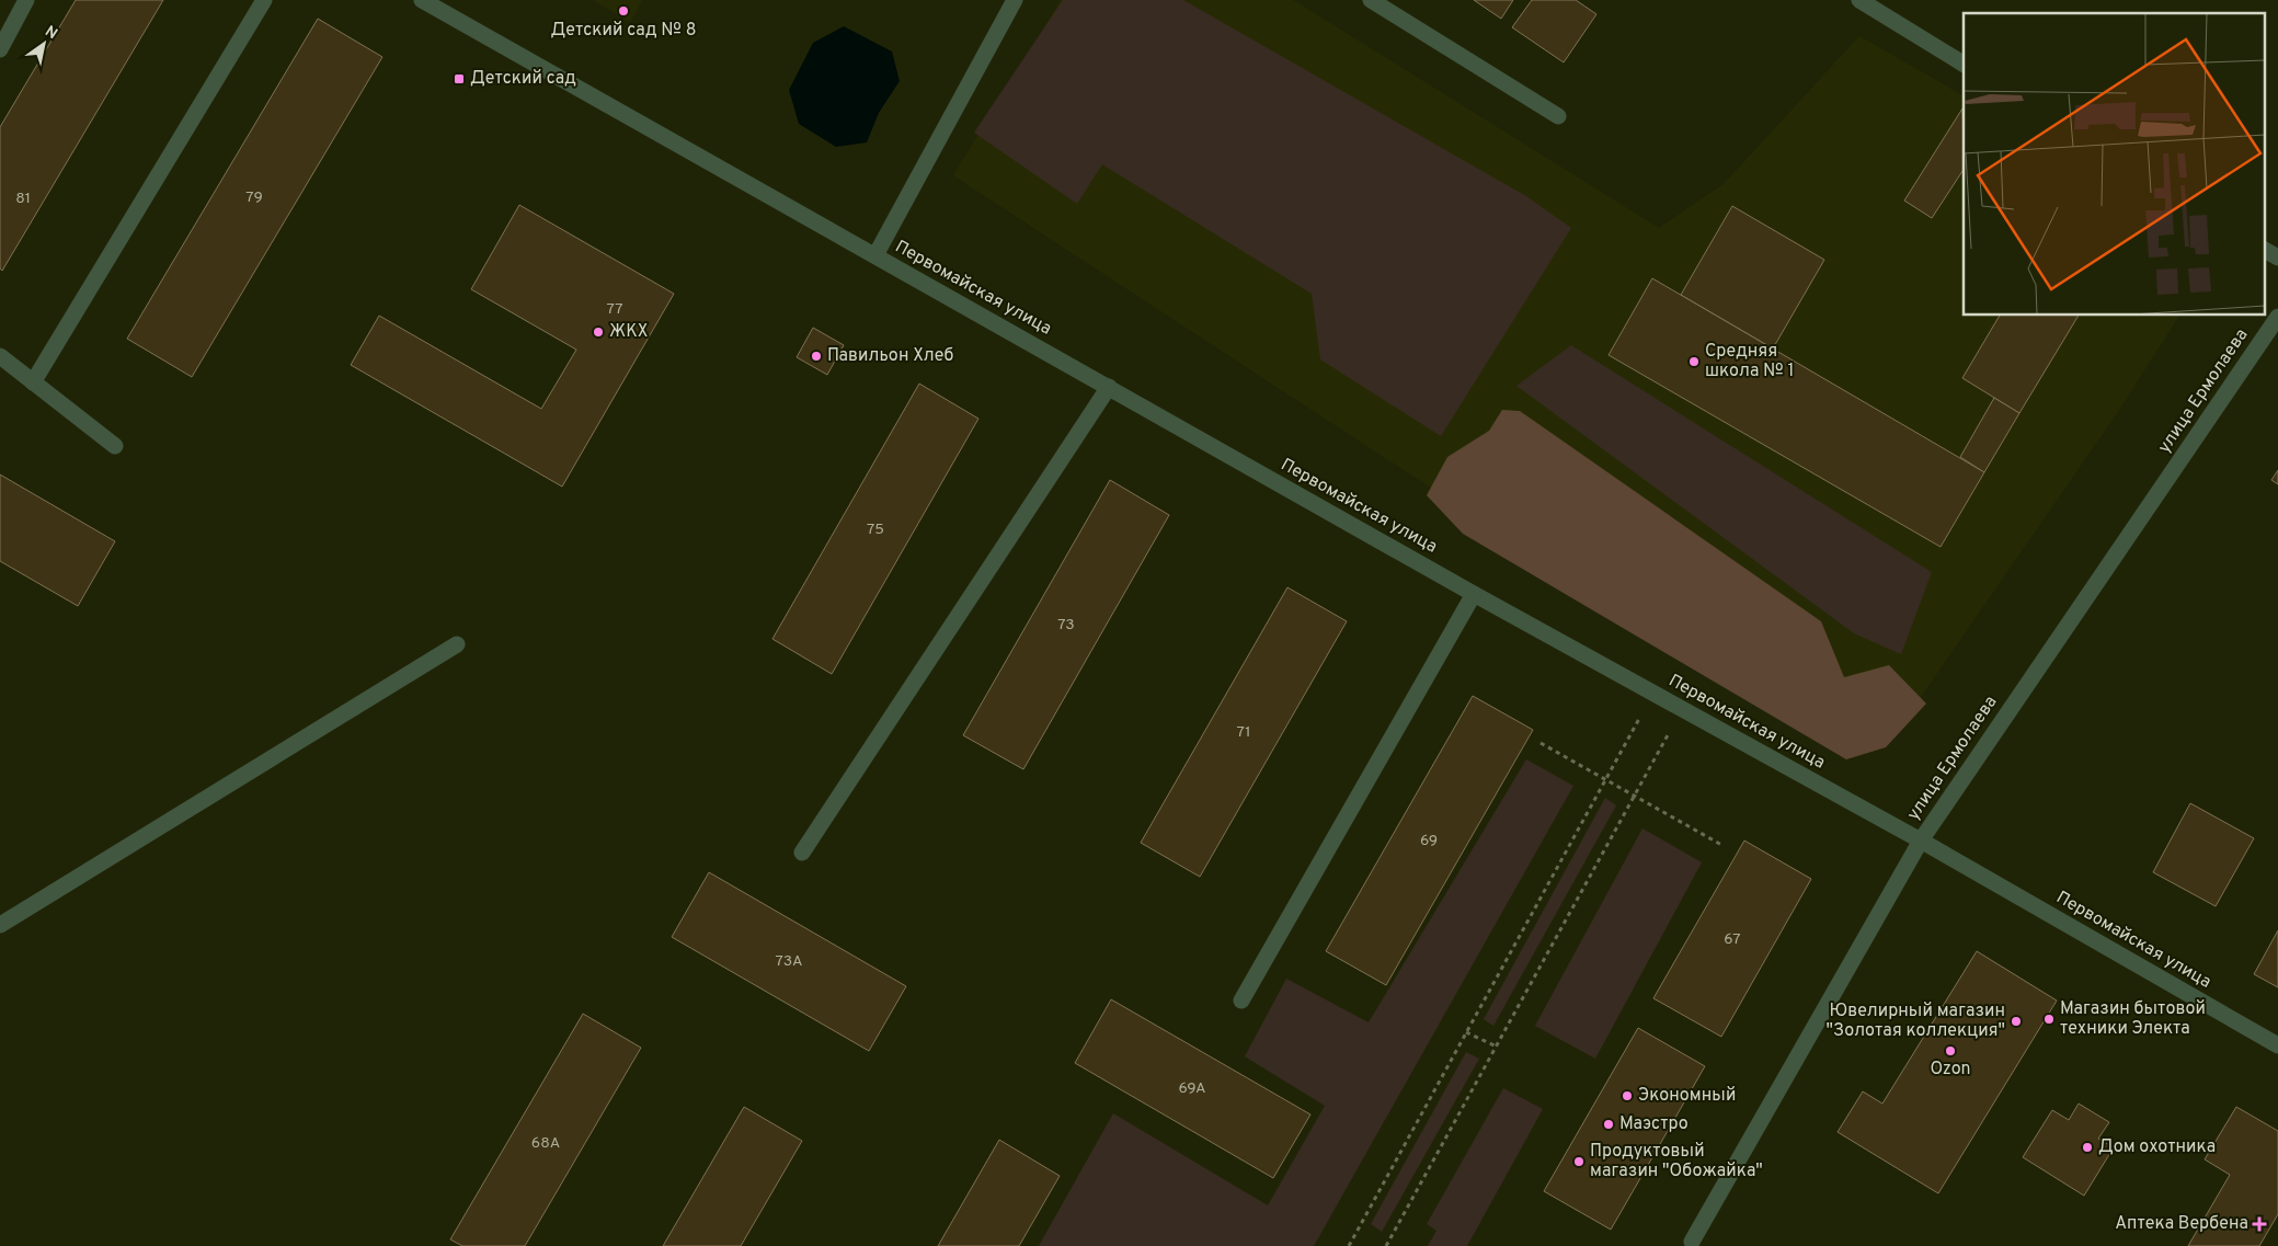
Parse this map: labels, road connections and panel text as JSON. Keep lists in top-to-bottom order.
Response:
{
  "streets": {
    "street": ["Первомайская улица", "улица Ермолаева"]
  },
  "crossings": [
    ["Первомайская улица", "улица Ермолаева"]
  ],
  "places": {
    "other": [
      "Детский сад № 8",
      "ЖКХ",
      "Павильон Хлеб",
      "Средняя школа № 1",
      "Магазин бытовой техники Электа",
      "Ювелирный магазин \"Золотая коллекция\"",
      "Ozon",
      "Экономный",
      "Маэстро",
      "Дом охотника",
      "Продуктовый магазин \"Обожайка\""
    ],
    "transit": ["Детский сад"],
    "health": ["Аптека Вербена"]
  },
  "house_numbers": [
    "79",
    "81",
    "77",
    "75",
    "73",
    "71",
    "69",
    "67",
    "73А",
    "69А",
    "68А"
  ],
  "north": "top right"
}
